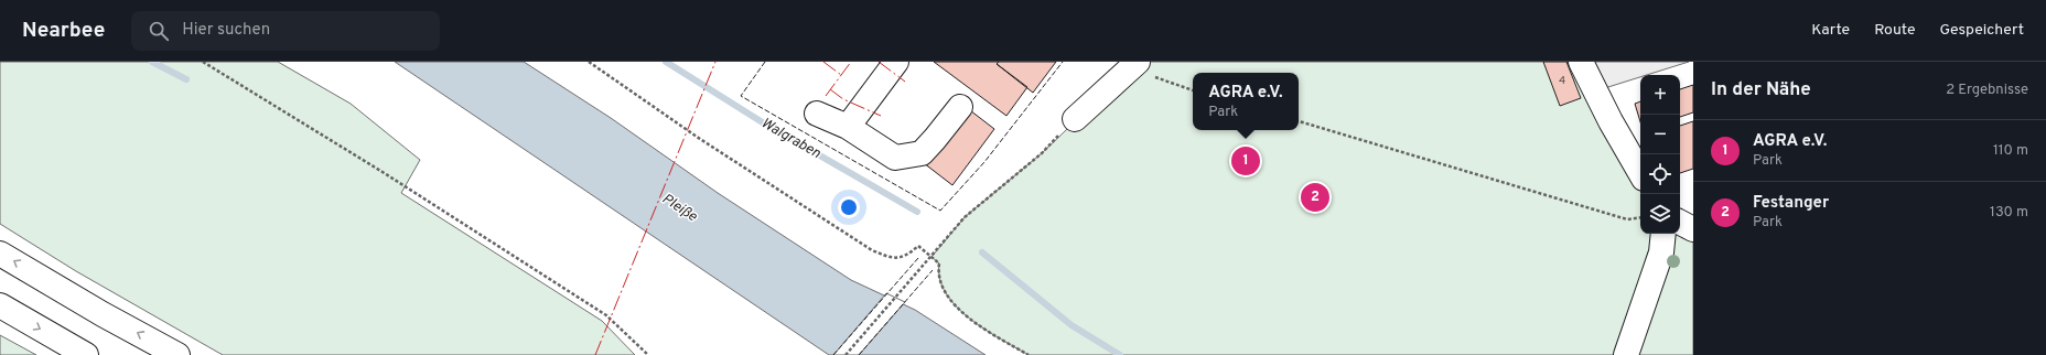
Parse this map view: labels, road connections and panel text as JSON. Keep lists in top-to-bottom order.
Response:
{
  "water": ["Walgraben", "Pleiße"],
  "house_numbers": ["4"],
  "page": {
    "header": "Nearbee",
    "search": "Hier suchen",
    "nav": ["Karte", "Route", "Gespeichert"],
    "heading": ["In der Nähe", "2 Ergebnisse"],
    "popup": ["AGRA e.V.", "Park"],
    "map_buttons": ["+", "−"],
    "list": [
      {
        "mark": "1",
        "name": "AGRA e.V.",
        "note": "Park",
        "value": "110 m"
      },
      {
        "mark": "2",
        "name": "Festanger",
        "note": "Park",
        "value": "130 m"
      }
    ],
    "pins": ["1", "2"]
  }
}
